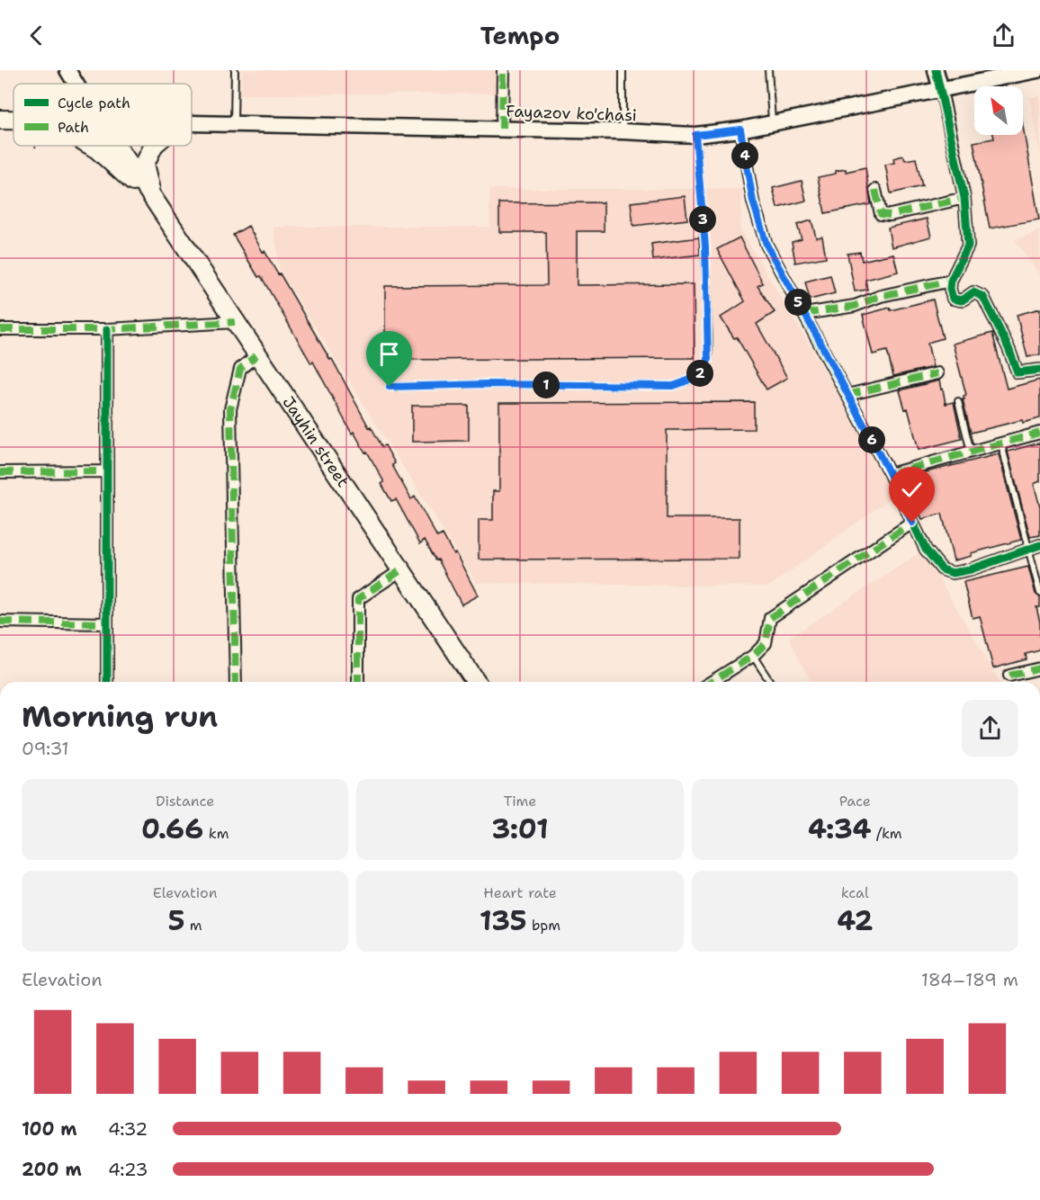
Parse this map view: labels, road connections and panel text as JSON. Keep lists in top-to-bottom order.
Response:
{
  "streets": {
    "main road": ["Fayazov ko'chasi", "Jayhin street"]
  },
  "legend": ["Cycle path", "Path"],
  "north": "top left",
  "page": {
    "header": "Tempo",
    "pins": [
      "4",
      "3",
      "5",
      "2",
      "1",
      "6"
    ],
    "heading": ["Morning run", "09:31"],
    "stats": [
      ["Distance", "0.66 km"],
      ["Time", "3:01"],
      ["Pace", "4:34 /km"],
      ["Elevation", "5 m"],
      ["Heart rate", "135 bpm"],
      ["kcal", "42"]
    ],
    "chart": ["Elevation", "184–189 m"],
    "list": [
      {
        "name": "100 m",
        "note": "4:32"
      },
      {
        "name": "200 m",
        "note": "4:23"
      }
    ]
  }
}
